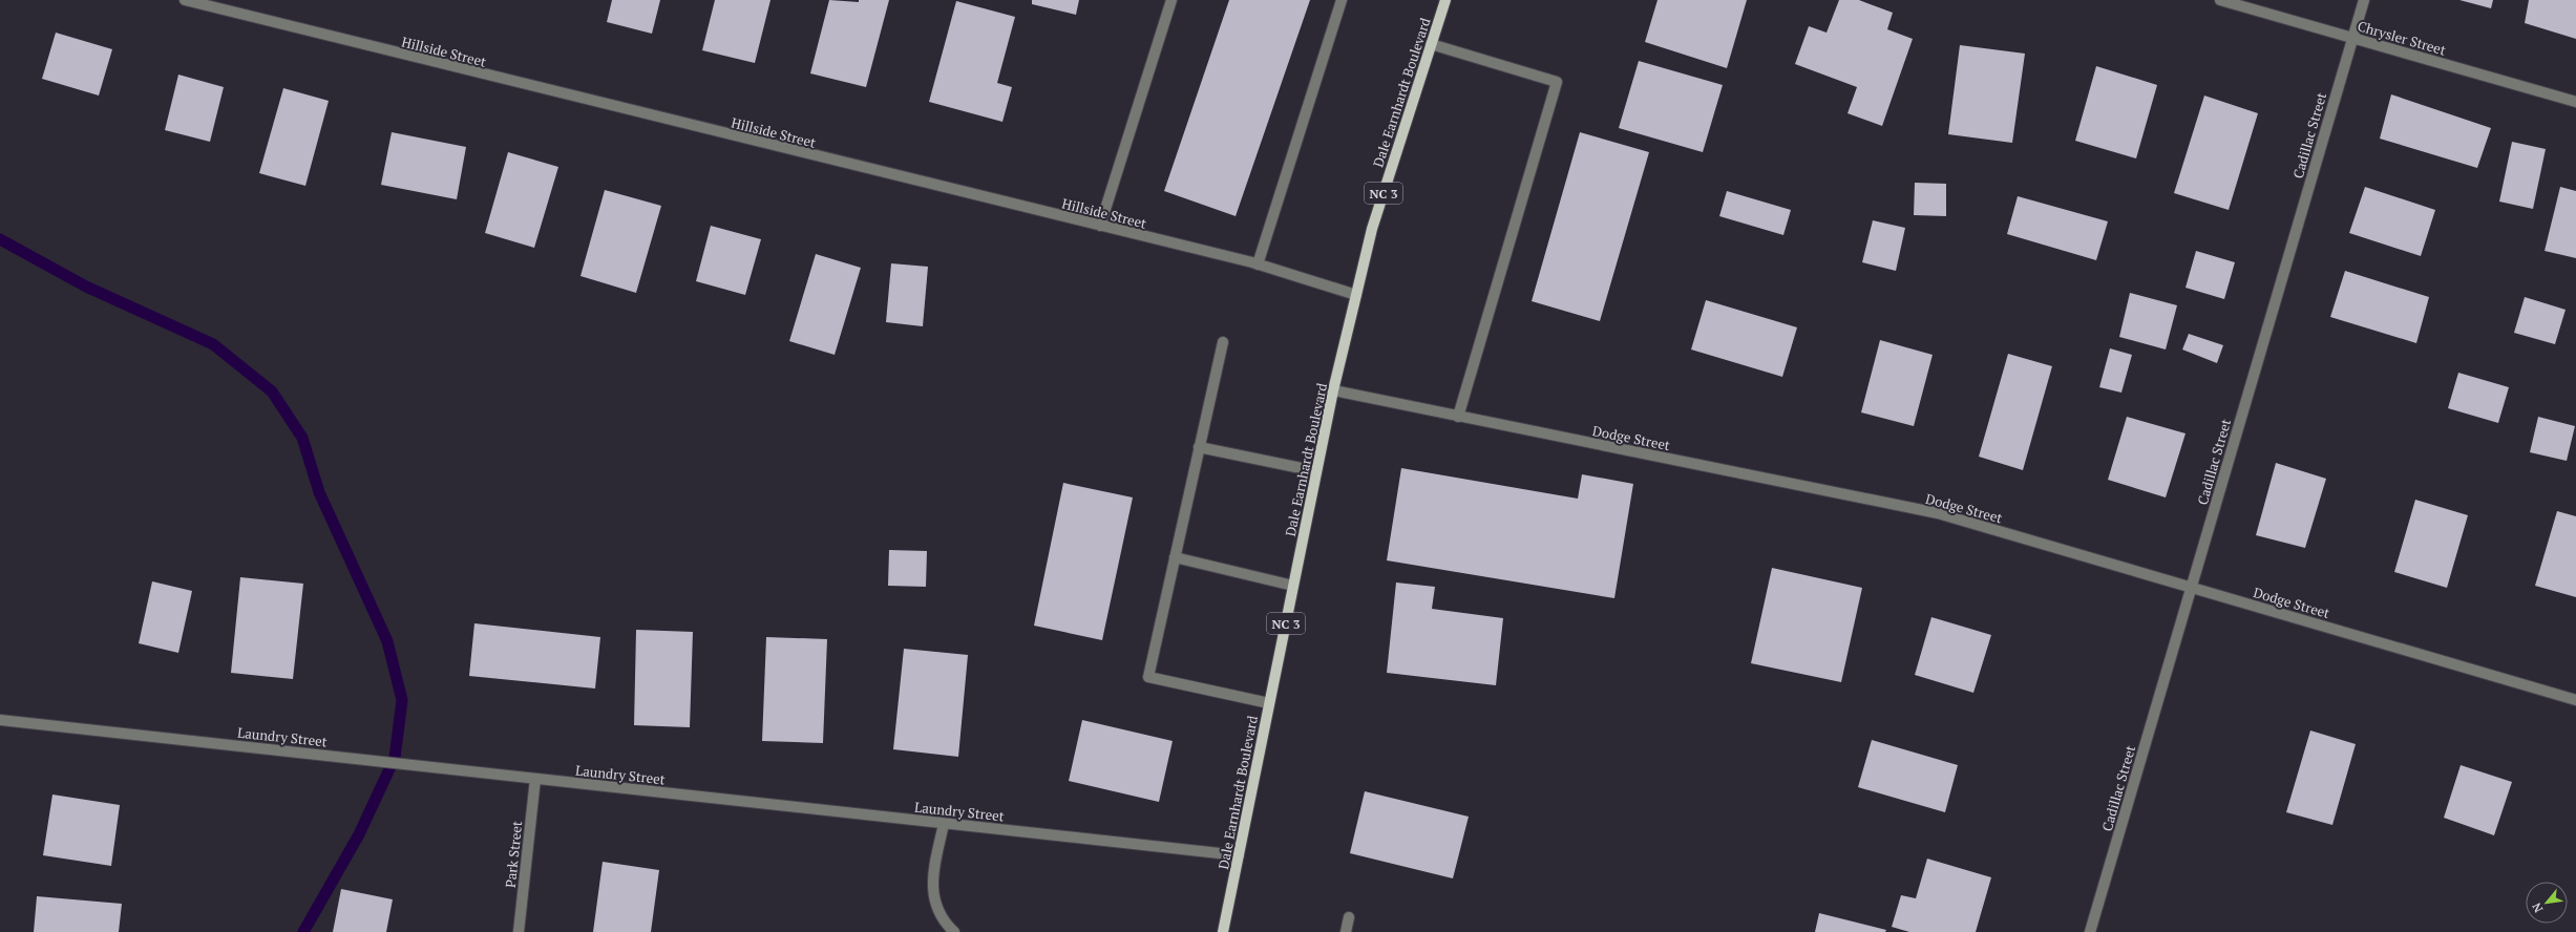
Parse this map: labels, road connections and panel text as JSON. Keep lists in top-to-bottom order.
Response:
{
  "streets": {
    "main road": ["Dale Earnhardt Boulevard", "NC 3"],
    "street": [
      "Chrysler Street",
      "Hillside Street",
      "Cadillac Street",
      "Dodge Street",
      "Laundry Street",
      "Park Street"
    ]
  },
  "crossings": [
    ["Chrysler Street", "Cadillac Street"],
    ["Hillside Street", "Dale Earnhardt Boulevard"],
    ["Dale Earnhardt Boulevard", "Dodge Street"],
    ["Dale Earnhardt Boulevard", "Laundry Street"],
    ["Cadillac Street", "Dodge Street"],
    ["Laundry Street", "Park Street"]
  ],
  "north": "bottom left"
}
